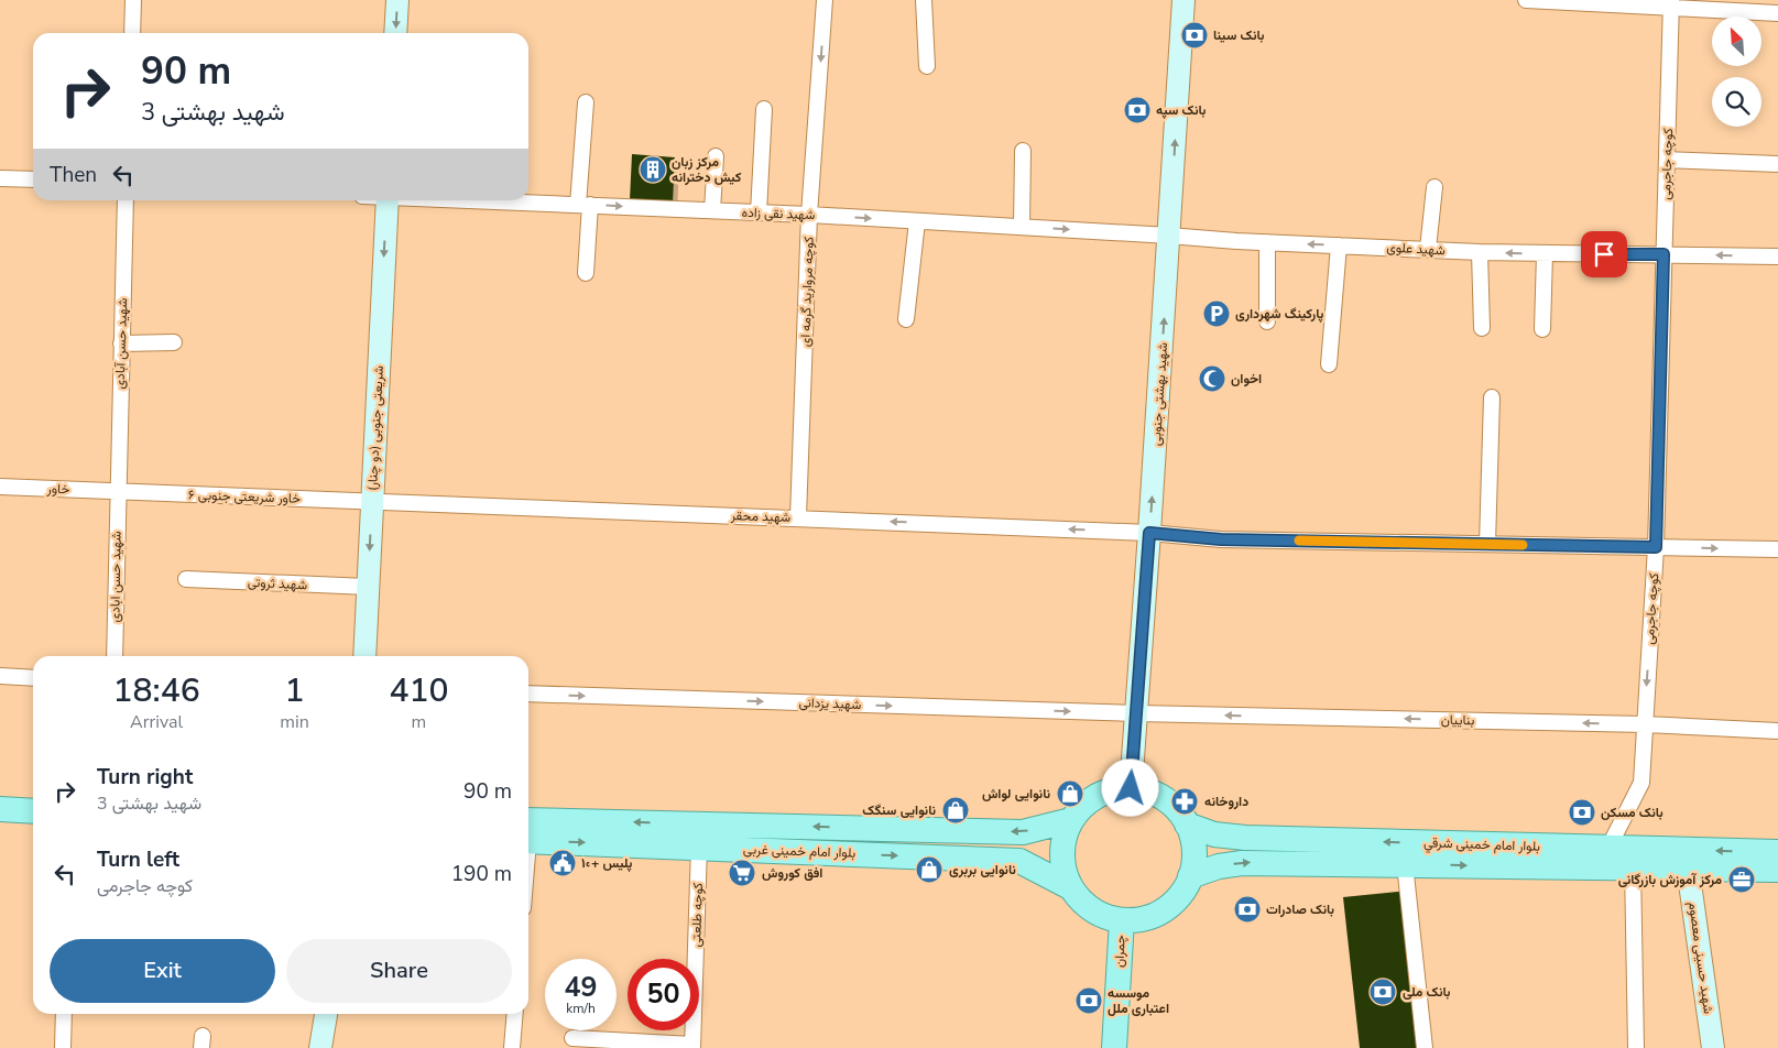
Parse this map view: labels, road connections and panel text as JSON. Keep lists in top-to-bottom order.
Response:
{
  "streets": {
    "main road": [
      "شهید بهشتی جنوبی",
      "شریعتی جنوبی (دو چنار)",
      "بلوار امام خمینی شرقي",
      "بلوار امام خمینی غربی",
      "چمران",
      "شهید حسینی معصوم"
    ],
    "street": [
      "کوچه جاجرمی",
      "شهید نقی زاده",
      "شهید علوی",
      "کوچه مروارید گرمه ای",
      "شهید حسن آبادی",
      "خاور",
      "خاور شریعتی جنوبی ۶",
      "شهید محقر",
      "شهید حسن ابادی",
      "شهید ثروتی",
      "شهید یزدانی",
      "بناییان",
      "کوچه طلعتی"
    ]
  },
  "crossings": [
    ["کوچه جاجرمی", "شهید علوی"],
    ["کوچه جاجرمی", "شهید محقر"],
    ["کوچه جاجرمی", "بناییان"],
    ["کوچه جاجرمی", "بلوار امام خمینی شرقي"],
    ["شهید نقی زاده", "شهید علوی"],
    ["شهید نقی زاده", "کوچه مروارید گرمه ای"],
    ["شهید نقی زاده", "شهید بهشتی جنوبی"],
    ["شهید علوی", "شهید بهشتی جنوبی"],
    ["کوچه مروارید گرمه ای", "شهید محقر"],
    ["شهید حسن آبادی", "خاور"],
    ["شهید حسن آبادی", "خاور شریعتی جنوبی ۶"],
    ["شهید حسن آبادی", "شهید حسن ابادی"],
    ["شهید بهشتی جنوبی", "شهید محقر"],
    ["شهید بهشتی جنوبی", "شهید یزدانی"],
    ["شهید بهشتی جنوبی", "بناییان"],
    ["شهید بهشتی جنوبی", "بلوار امام خمینی شرقي"],
    ["شهید بهشتی جنوبی", "بلوار امام خمینی غربی"],
    ["شهید بهشتی جنوبی", "چمران"],
    ["شریعتی جنوبی (دو چنار)", "خاور شریعتی جنوبی ۶"],
    ["شریعتی جنوبی (دو چنار)", "شهید محقر"],
    ["شریعتی جنوبی (دو چنار)", "شهید ثروتی"],
    ["خاور", "خاور شریعتی جنوبی ۶"],
    ["خاور", "شهید حسن ابادی"],
    ["خاور شریعتی جنوبی ۶", "شهید محقر"],
    ["خاور شریعتی جنوبی ۶", "شهید حسن ابادی"],
    ["شهید یزدانی", "بناییان"],
    ["بلوار امام خمینی شرقي", "بلوار امام خمینی غربی"],
    ["بلوار امام خمینی شرقي", "چمران"],
    ["بلوار امام خمینی شرقي", "شهید حسینی معصوم"],
    ["بلوار امام خمینی غربی", "کوچه طلعتی"],
    ["بلوار امام خمینی غربی", "چمران"]
  ],
  "one_way": [
    "شهید نقی زاده",
    "شهید بهشتی جنوبی",
    "شریعتی جنوبی (دو چنار)",
    "شهید یزدانی",
    "بناییان"
  ],
  "places": {
    "bank": [
      "بانک سینا",
      "بانک سپه",
      "بانک مسکن",
      "بانک صادرات",
      "بانک ملی",
      "موسسه اعتباری ملل"
    ],
    "building": ["مرکز زبان کیش دخترانه"],
    "parking": ["پارکینگ شهرداری"],
    "mosque": ["اخوان"],
    "shop": ["نانوایی لواش", "نانوایی سنگک", "نانوایی بربری"],
    "pharmacy": ["داروخانه"],
    "public building": ["پلیس +۱۰"],
    "supermarket": ["افق کوروش"],
    "office": ["مرکز آموزش بازرگانی"]
  },
  "north": "top left",
  "page": {
    "turn": ["90 m", "شهید بهشتی 3"],
    "then": "Then",
    "eta": [
      "18:46",
      "Arrival",
      "1",
      "min",
      "410",
      "m"
    ],
    "list": [
      {
        "name": "Turn right",
        "note": "شهید بهشتی 3",
        "value": "90 m"
      },
      {
        "name": "Turn left",
        "note": "کوچه جاجرمی",
        "value": "190 m"
      }
    ],
    "buttons": ["Exit", "Share"],
    "speed": "49 km/h",
    "limit": "50"
  }
}
